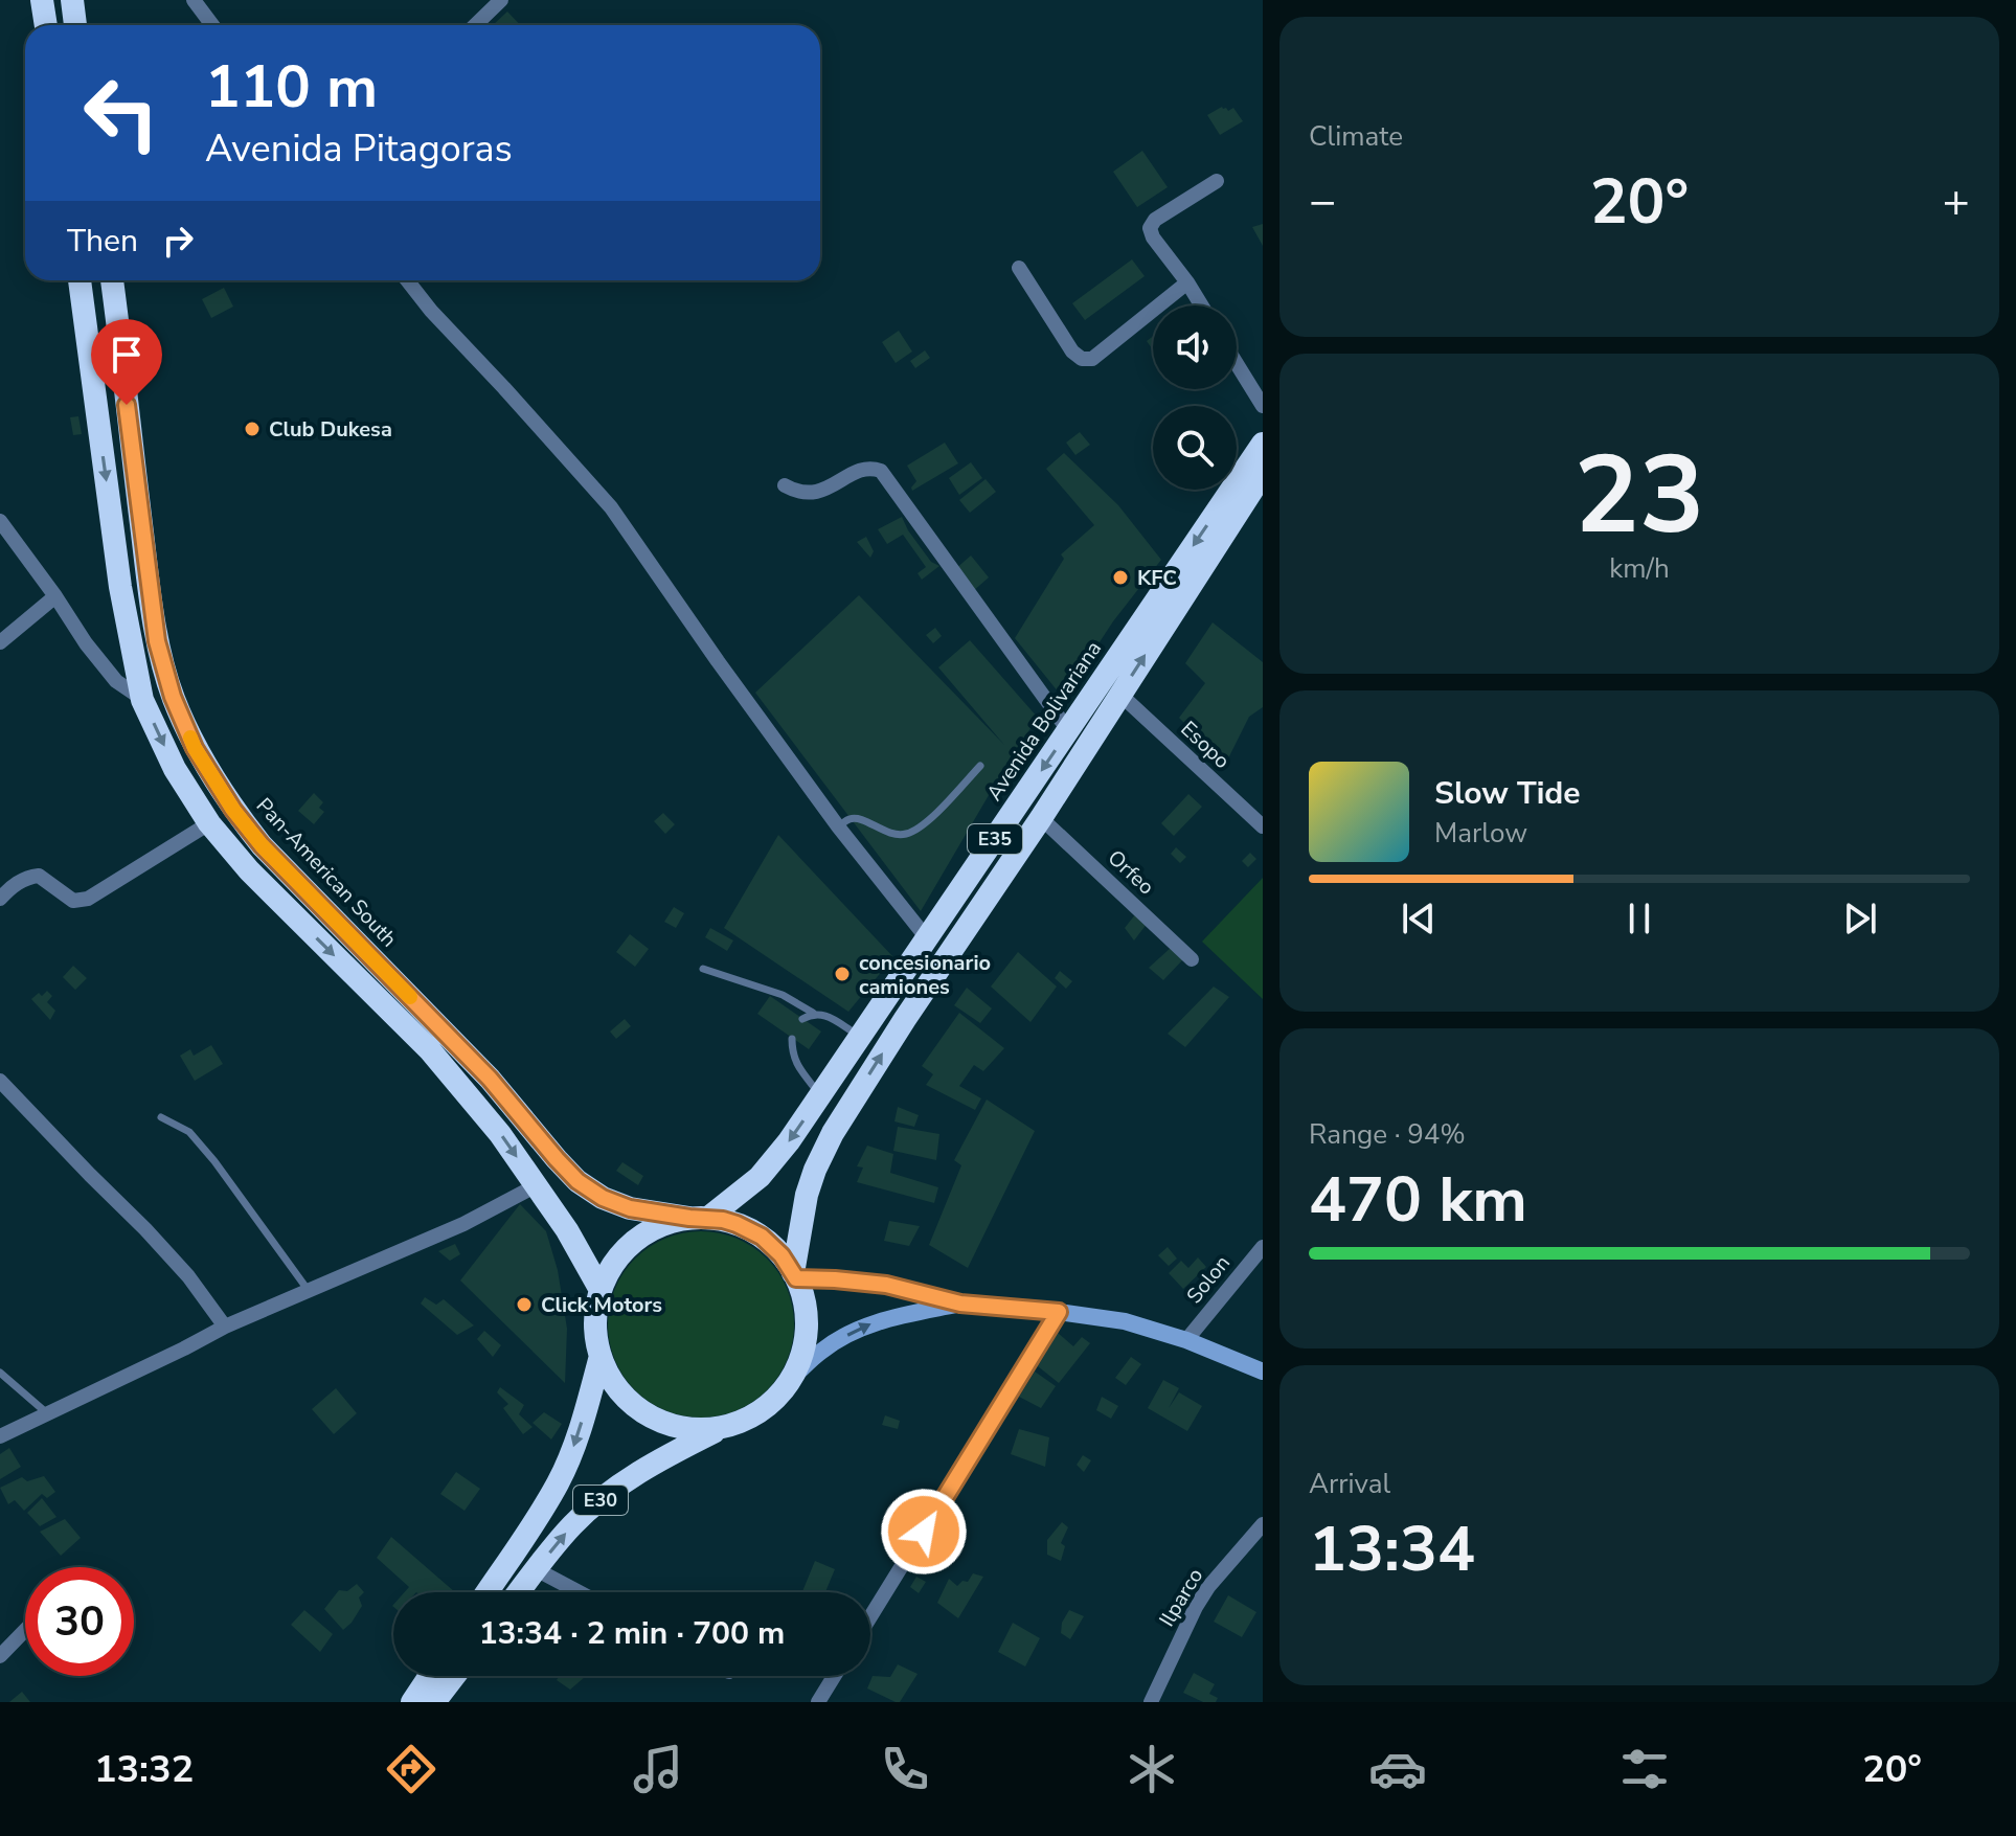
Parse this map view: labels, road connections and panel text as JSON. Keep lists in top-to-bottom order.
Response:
{
  "streets": {
    "highway": [
      "Avenida Bolivariana",
      "E35",
      "Pan-American South",
      "E30"
    ],
    "street": [
      "Esopo",
      "Orfeo",
      "Solon",
      "Ilparco"
    ]
  },
  "crossings": [
    ["Avenida Bolivariana", "E35"],
    ["Avenida Bolivariana", "Pan-American South"],
    ["Avenida Bolivariana", "E30"],
    ["Esopo", "E35"],
    ["E35", "Pan-American South"],
    ["E35", "Orfeo"],
    ["E35", "E30"],
    ["Pan-American South", "E30"]
  ],
  "places": [
    "Club Dukesa",
    "KFC",
    "concesionario camiones",
    "Click Motors"
  ],
  "page": {
    "tile": [
      "Climate",
      ["23", "km/h"],
      ["Range · 94%", "470 km"],
      ["Arrival", "13:34"]
    ],
    "turn": ["110 m", "Avenida Pitagoras"],
    "heat": ["−", "20°", "+"],
    "then": "Then",
    "song": ["Slow Tide", "Marlow"],
    "limit": "30",
    "trip": "13:34 · 2 min · 700 m",
    "tabs": ["13:32", "20°"]
  }
}
